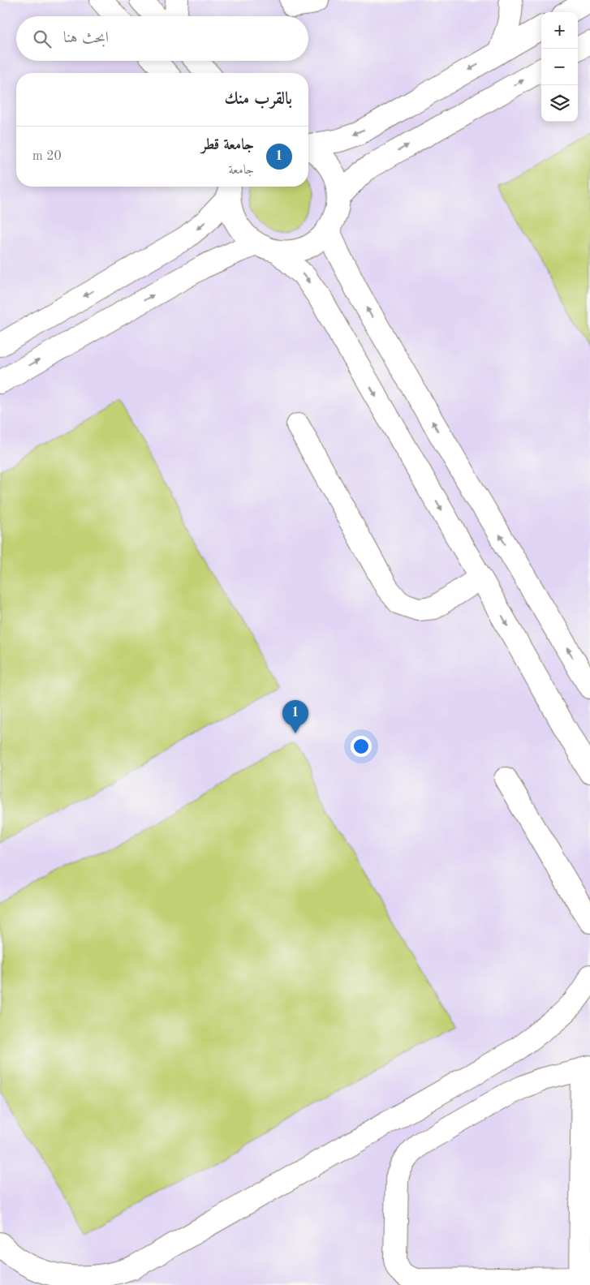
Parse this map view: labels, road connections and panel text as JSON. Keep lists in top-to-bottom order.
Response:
{
  "page": {
    "map_buttons": ["+", "−"],
    "search": "ابحث هنا",
    "heading": "بالقرب منك",
    "list": [
      {
        "mark": "1",
        "name": "جامعة قطر",
        "note": "جامعة",
        "value": "20 m"
      }
    ],
    "pins": "1"
  }
}
